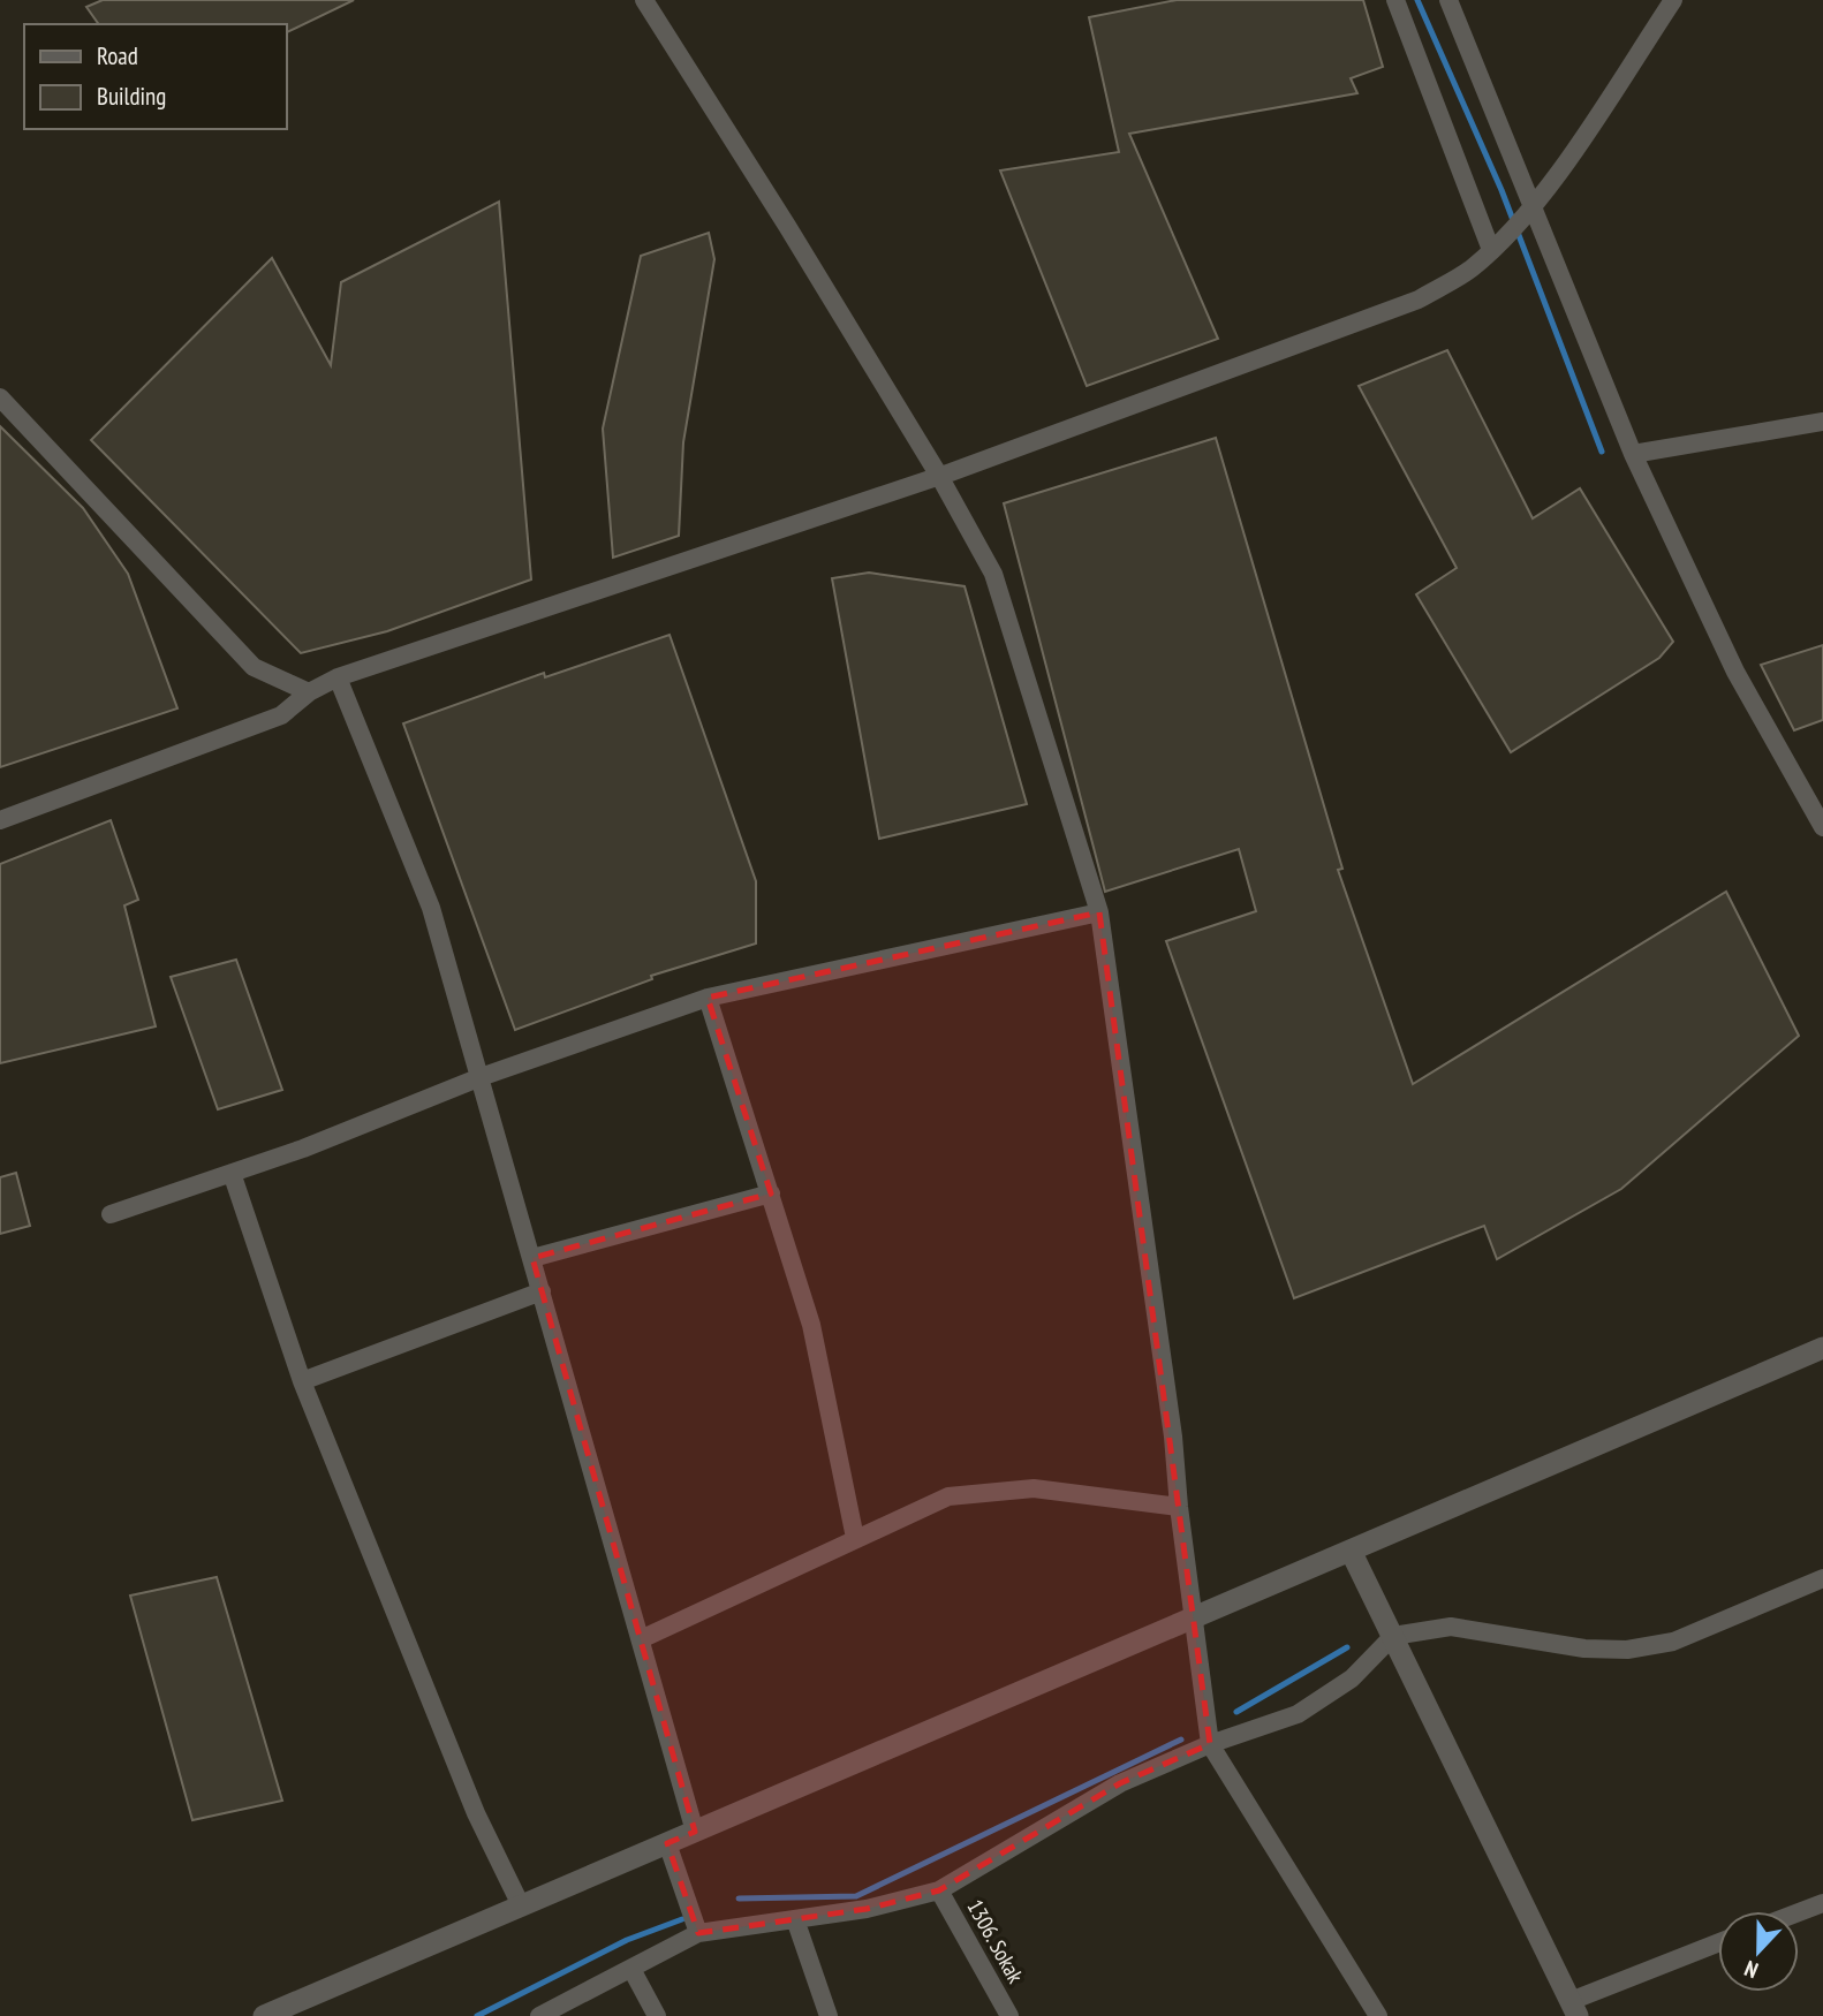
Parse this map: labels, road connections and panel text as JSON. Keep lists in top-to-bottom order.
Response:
{
  "streets": {
    "street": ["1306. Sokak"]
  },
  "legend": ["Road", "Building"],
  "north": "bottom"
}
